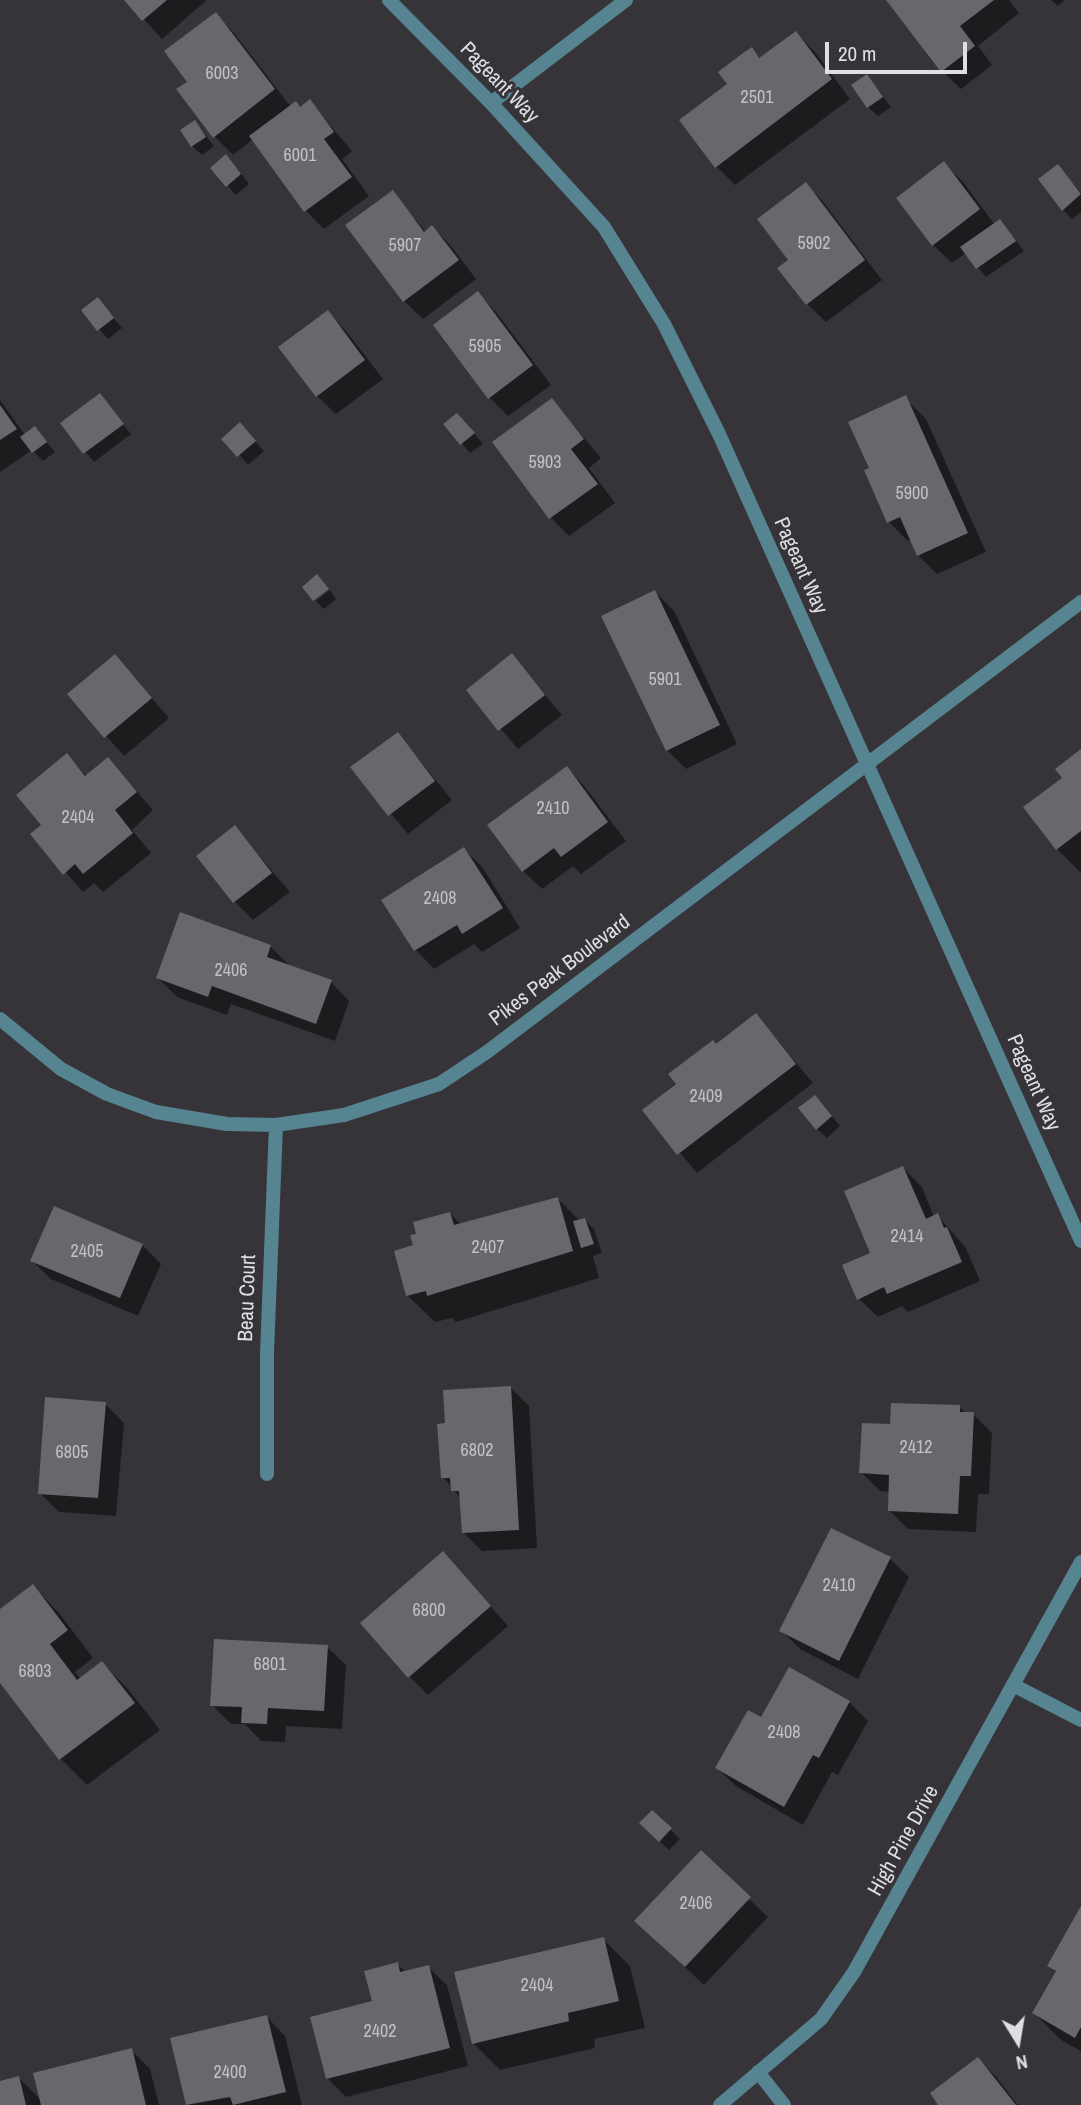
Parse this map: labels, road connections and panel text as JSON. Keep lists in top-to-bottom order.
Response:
{
  "streets": {
    "street": [
      "Pageant Way",
      "Pikes Peak Boulevard",
      "Beau Court",
      "High Pine Drive"
    ]
  },
  "crossings": [
    ["Pageant Way", "Pikes Peak Boulevard"],
    ["Pikes Peak Boulevard", "Beau Court"]
  ],
  "house_numbers": [
    "6003",
    "2501",
    "6001",
    "5902",
    "5907",
    "5905",
    "5903",
    "5900",
    "5901",
    "2410",
    "2404",
    "2408",
    "2406",
    "2409",
    "2414",
    "2407",
    "2405",
    "2412",
    "6802",
    "6805",
    "2410",
    "6800",
    "6801",
    "6803",
    "2408",
    "2406",
    "2404",
    "2402",
    "2400"
  ],
  "scale_bar": "20 m",
  "north": "bottom"
}
